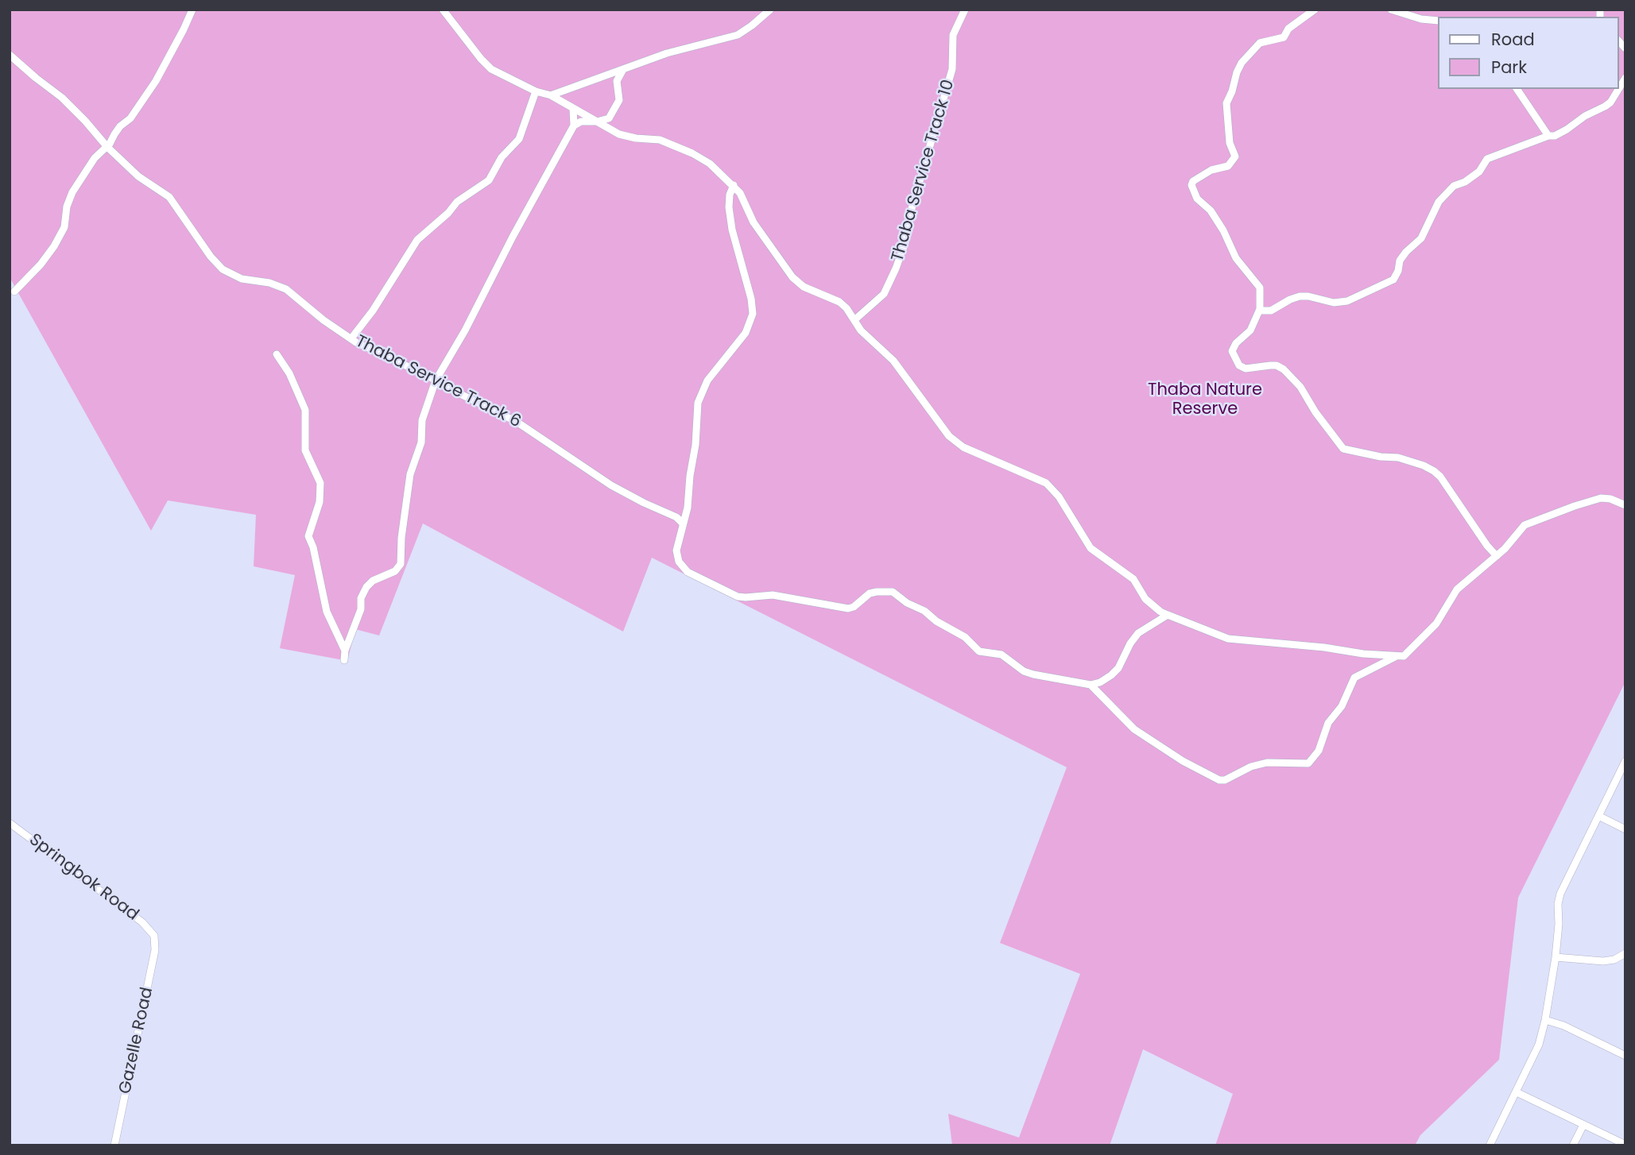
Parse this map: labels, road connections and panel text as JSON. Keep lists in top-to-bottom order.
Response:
{
  "streets": {
    "street": [
      "Thaba Service Track 10",
      "Thaba Service Track 6",
      "Springbok Road",
      "Gazelle Road"
    ]
  },
  "crossings": [
    ["Springbok Road", "Gazelle Road"]
  ],
  "parks": ["Thaba Nature Reserve"],
  "legend": ["Road", "Park"]
}
